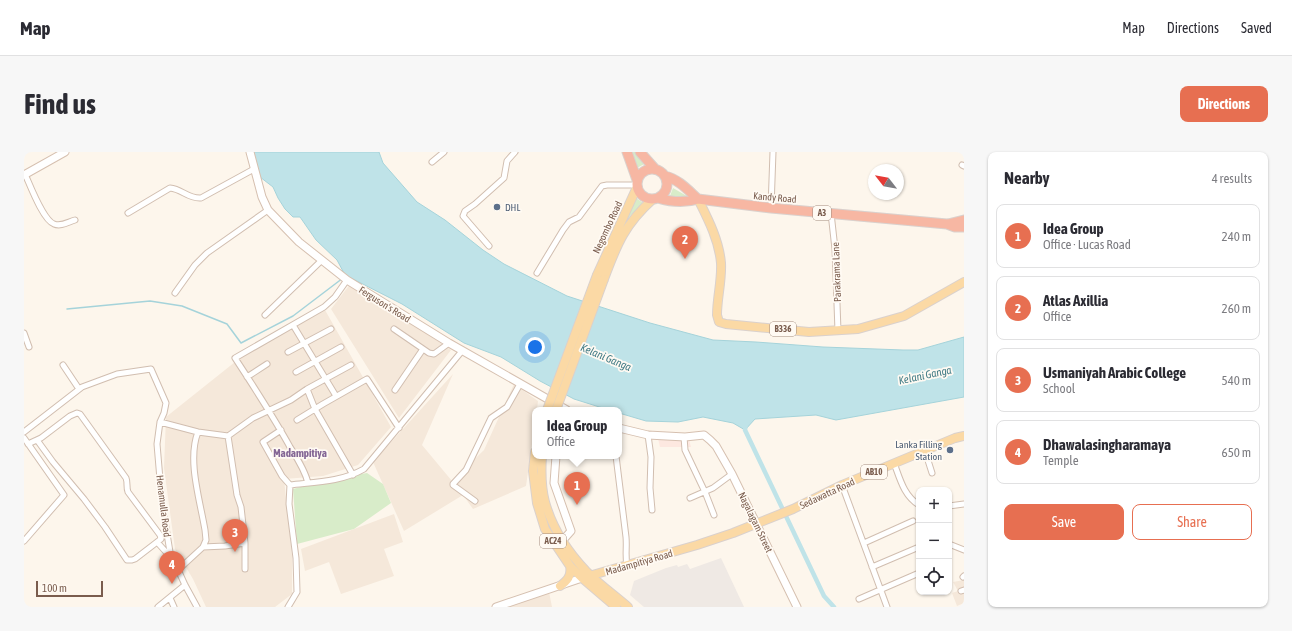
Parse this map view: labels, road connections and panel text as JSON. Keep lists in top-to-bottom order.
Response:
{
  "streets": {
    "highway": ["Kandy Road", "A3"],
    "main road": [
      "Negombo Road",
      "B336",
      "AB10",
      "Sedawatta Road",
      "AC24",
      "Madampitiya Road"
    ],
    "street": [
      "Parakrama Lane",
      "Ferguson's Road",
      "Henamulla Road",
      "Nagalagam Street"
    ]
  },
  "crossings": [
    ["Kandy Road", "Negombo Road"],
    ["Kandy Road", "Parakrama Lane"],
    ["Kandy Road", "B336"],
    ["Parakrama Lane", "B336"],
    ["Sedawatta Road", "Madampitiya Road"],
    ["Nagalagam Street", "Madampitiya Road"],
    ["AC24", "Madampitiya Road"]
  ],
  "districts": ["Madampitiya"],
  "water": ["Kelani Ganga"],
  "places": ["DHL", "Lanka Filling Station"],
  "scale_bar": "100 m",
  "north": "top left",
  "page": {
    "header": "Map",
    "nav": ["Map", "Directions", "Saved"],
    "buttons": [
      "Directions",
      ["Save", "Share"]
    ],
    "title": "Find us",
    "heading": ["Nearby", "4 results"],
    "list": [
      {
        "mark": "1",
        "name": "Idea Group",
        "note": "Office · Lucas Road",
        "value": "240 m"
      },
      {
        "mark": "2",
        "name": "Atlas Axillia",
        "note": "Office",
        "value": "260 m"
      },
      {
        "mark": "3",
        "name": "Usmaniyah Arabic College",
        "note": "School",
        "value": "540 m"
      },
      {
        "mark": "4",
        "name": "Dhawalasingharamaya",
        "note": "Temple",
        "value": "650 m"
      }
    ],
    "pins": [
      "2",
      "1",
      "3",
      "4"
    ],
    "popup": ["Idea Group", "Office"],
    "map_buttons": ["+", "−"],
    "scale": "100 m"
  }
}
